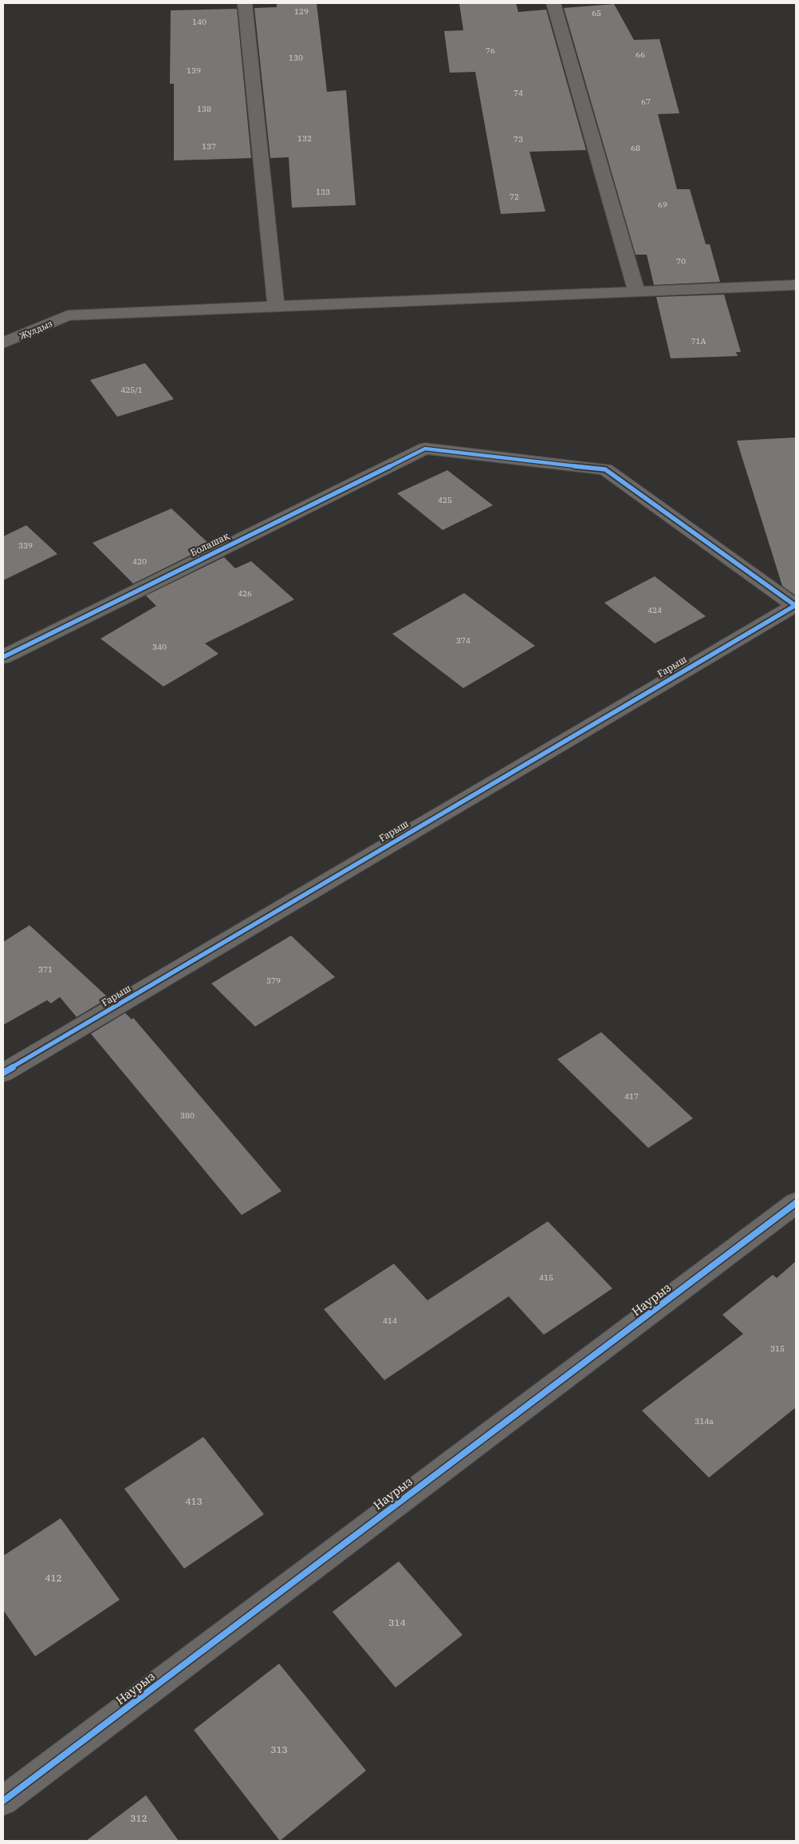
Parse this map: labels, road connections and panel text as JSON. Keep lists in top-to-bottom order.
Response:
{
  "streets": {
    "street": [
      "Жулдыз",
      "Болашақ",
      "Ғарыш",
      "Наурыз"
    ]
  },
  "crossings": [
    ["Болашақ", "Ғарыш"]
  ],
  "house_numbers": [
    "129",
    "65",
    "140",
    "76",
    "66",
    "130",
    "139",
    "74",
    "67",
    "138",
    "132",
    "73",
    "137",
    "68",
    "133",
    "72",
    "69",
    "70",
    "71А",
    "425/1",
    "425",
    "339",
    "420",
    "426",
    "424",
    "374",
    "340",
    "371",
    "379",
    "417",
    "380",
    "415",
    "414",
    "315",
    "314а",
    "413",
    "412",
    "314",
    "313",
    "312"
  ]
}
